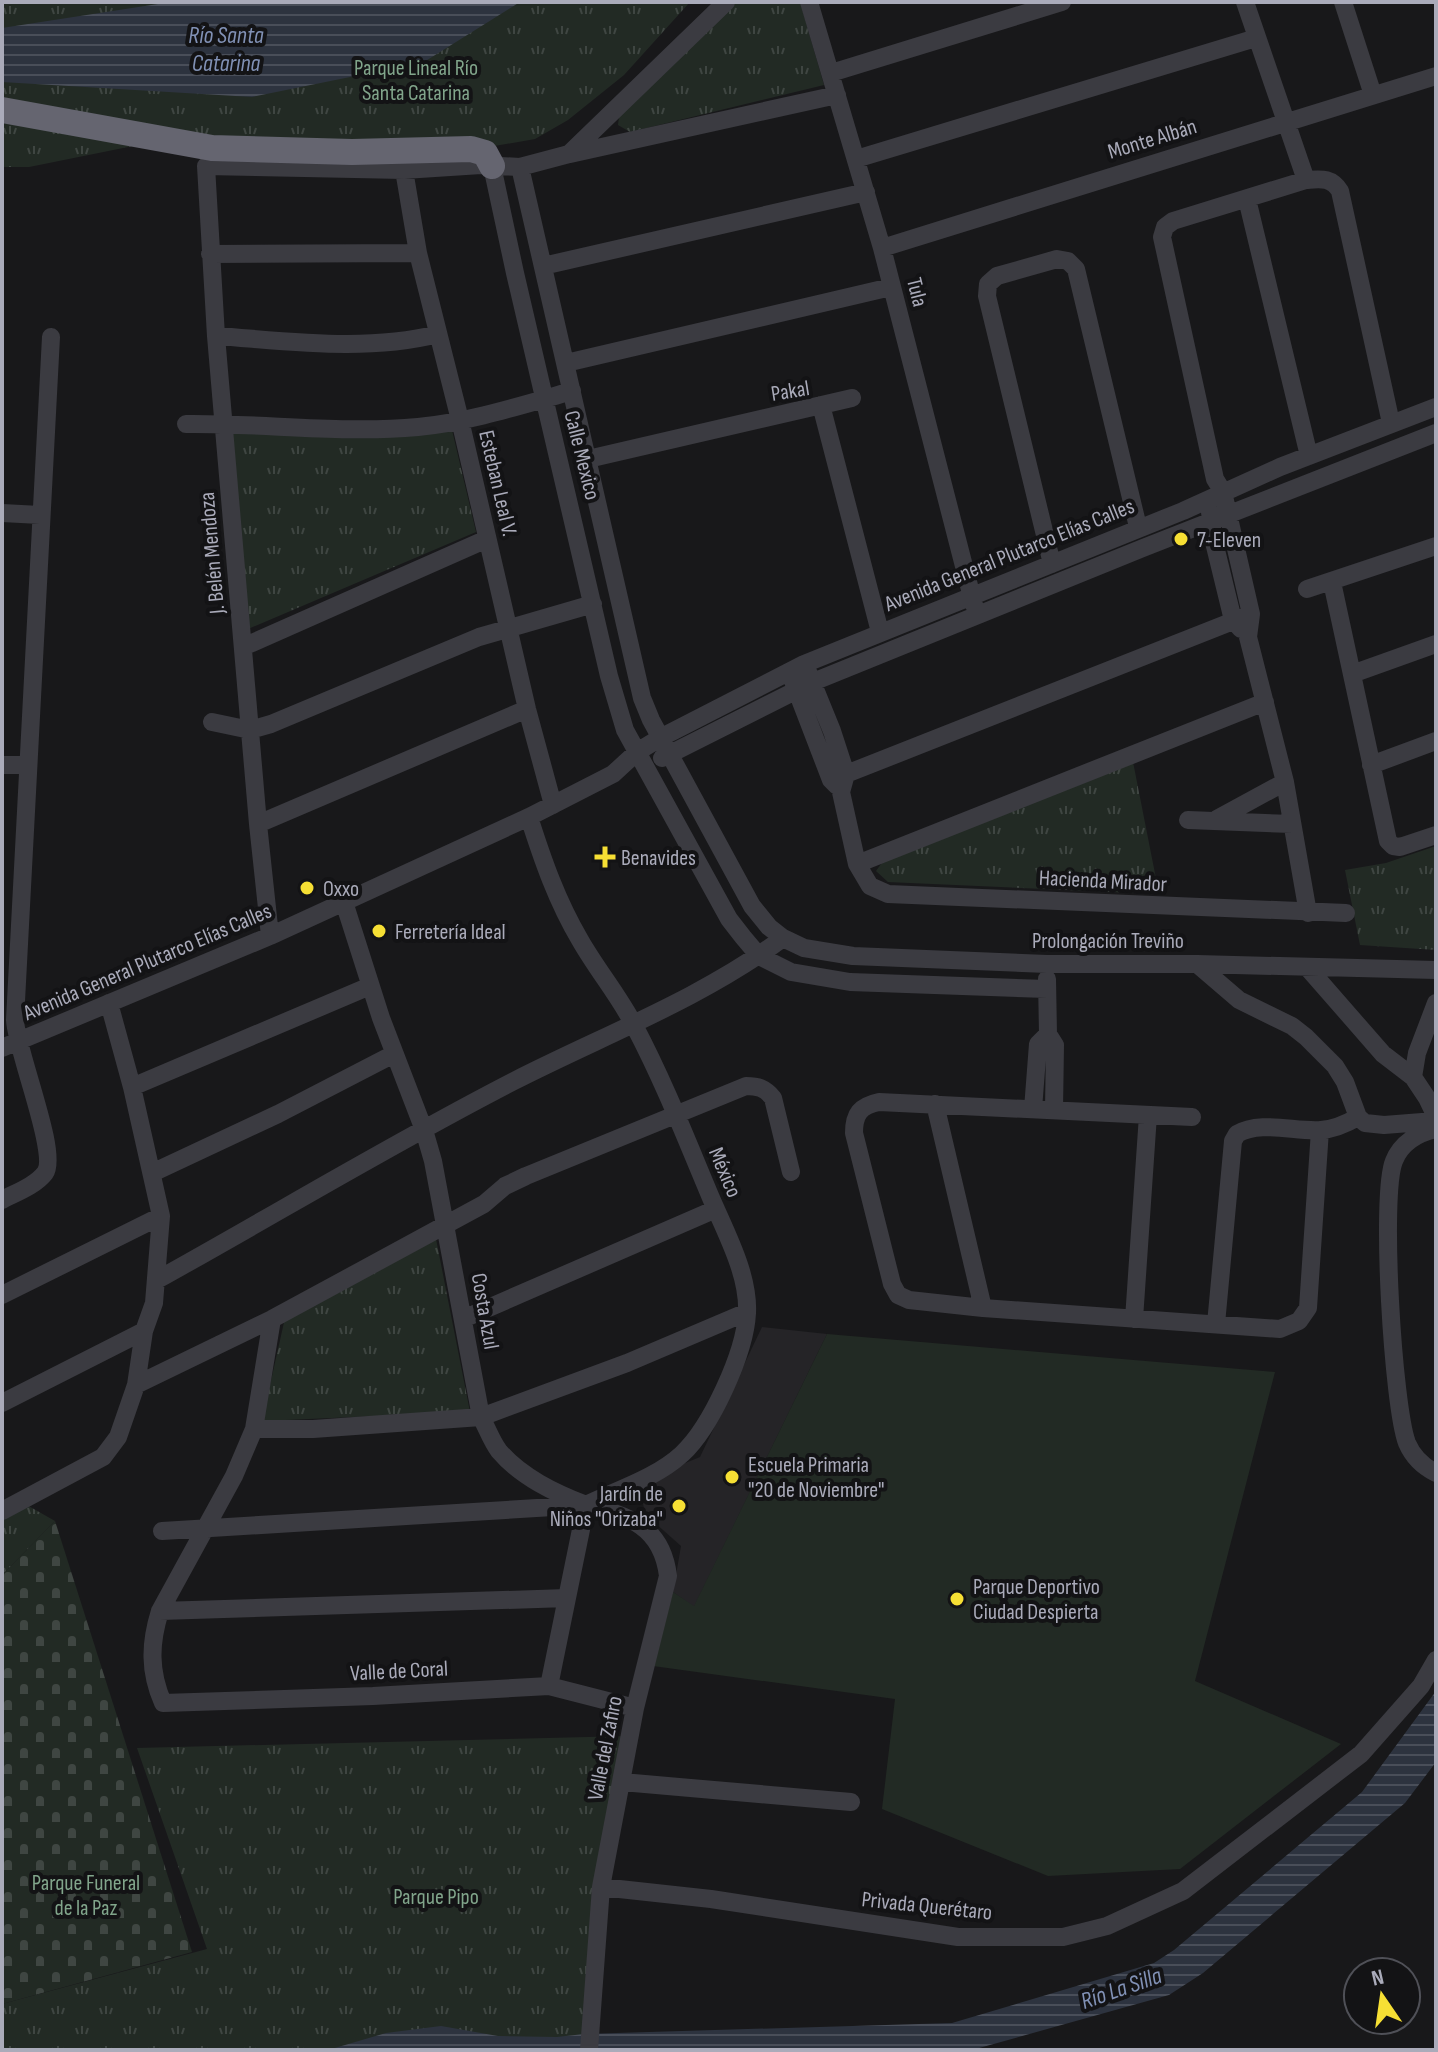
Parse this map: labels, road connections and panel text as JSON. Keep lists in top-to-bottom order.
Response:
{
  "streets": {
    "street": [
      "Monte Albán",
      "Tula",
      "Pakal",
      "Calle Mexico",
      "Esteban Leal V.",
      "J. Belén Mendoza",
      "Avenida General Plutarco Elías Calles",
      "Hacienda Mirador",
      "Prolongación Treviño",
      "México",
      "Costa Azul",
      "Valle de Coral",
      "Valle del Zafiro",
      "Privada Querétaro"
    ]
  },
  "crossings": [
    ["Monte Albán", "Tula"],
    ["Tula", "Avenida General Plutarco Elías Calles"],
    ["Pakal", "Calle Mexico"],
    ["Pakal", "Avenida General Plutarco Elías Calles"],
    ["Calle Mexico", "Avenida General Plutarco Elías Calles"],
    ["Calle Mexico", "Prolongación Treviño"],
    ["Esteban Leal V.", "Avenida General Plutarco Elías Calles"],
    ["J. Belén Mendoza", "Avenida General Plutarco Elías Calles"],
    ["Avenida General Plutarco Elías Calles", "Prolongación Treviño"],
    ["Avenida General Plutarco Elías Calles", "México"],
    ["Avenida General Plutarco Elías Calles", "Costa Azul"],
    ["México", "Costa Azul"],
    ["México", "Valle del Zafiro"],
    ["Costa Azul", "Valle del Zafiro"],
    ["Valle de Coral", "Valle del Zafiro"],
    ["Valle del Zafiro", "Privada Querétaro"]
  ],
  "water": ["Río Santa Catarina", "Río La Silla"],
  "parks": ["Parque Lineal Río Santa Catarina", "Parque Funeral de la Paz", "Parque Pipo"],
  "places": {
    "other": [
      "7-Eleven",
      "Oxxo",
      "Ferretería Ideal",
      "Escuela Primaria \"20 de Noviembre\"",
      "Jardín de Niños \"Orizaba\"",
      "Parque Deportivo Ciudad Despierta"
    ],
    "health": ["Benavides"]
  },
  "north": "top"
}
